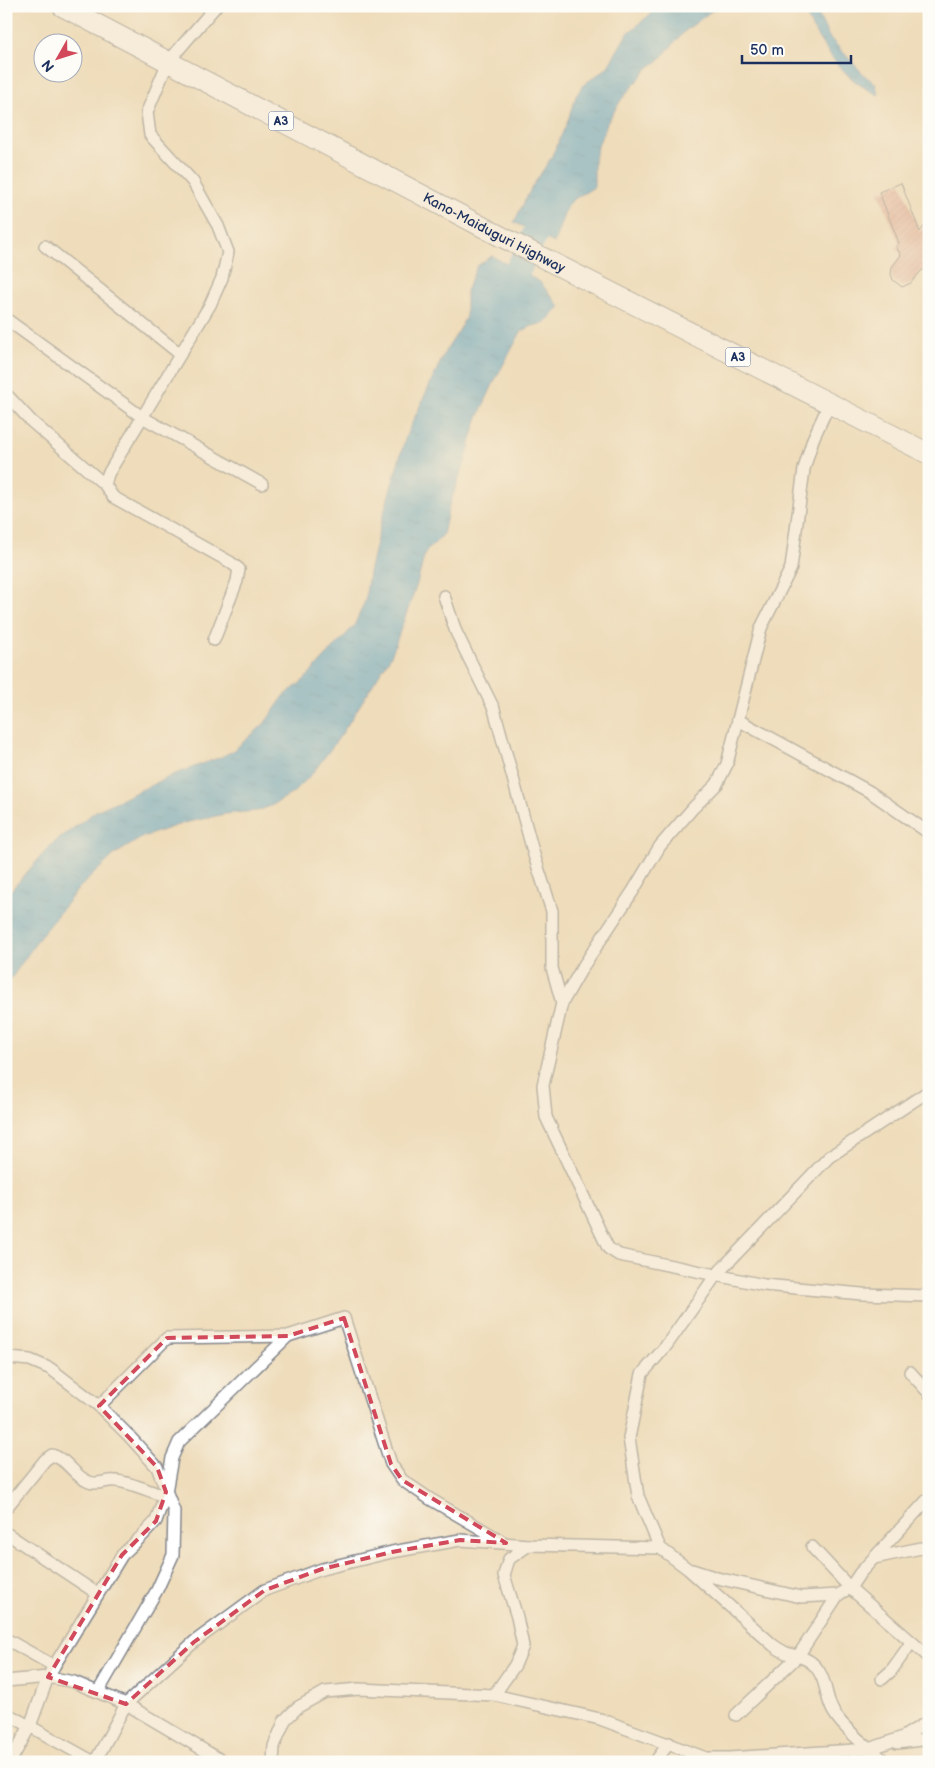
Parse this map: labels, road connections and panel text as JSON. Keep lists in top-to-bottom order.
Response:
{
  "streets": {
    "highway": ["A3", "Kano-Maiduguri Highway"]
  },
  "scale_bar": "50 m",
  "north": "bottom left"
}
